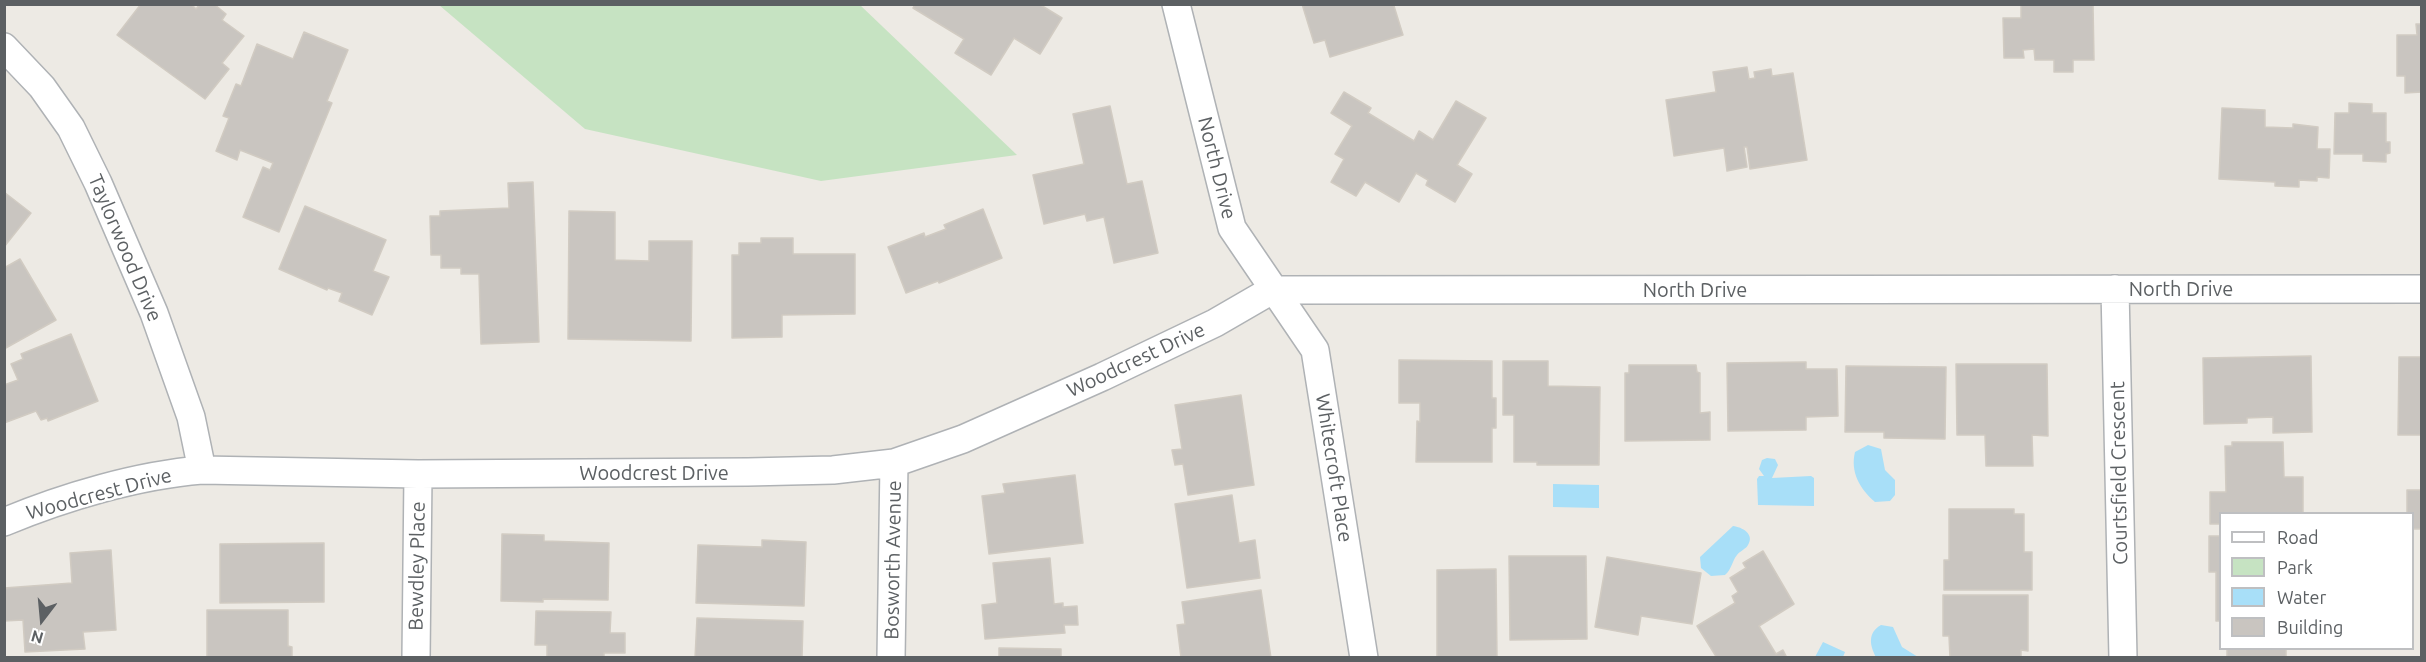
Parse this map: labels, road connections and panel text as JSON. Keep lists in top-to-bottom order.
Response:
{
  "streets": {
    "street": [
      "North Drive",
      "Taylorwood Drive",
      "Woodcrest Drive",
      "Whitecroft Place",
      "Courtsfield Crescent",
      "Bosworth Avenue",
      "Bewdley Place"
    ]
  },
  "crossings": [
    ["North Drive", "Woodcrest Drive"],
    ["North Drive", "Whitecroft Place"],
    ["North Drive", "Courtsfield Crescent"],
    ["Taylorwood Drive", "Woodcrest Drive"],
    ["Woodcrest Drive", "Whitecroft Place"],
    ["Woodcrest Drive", "Bosworth Avenue"],
    ["Woodcrest Drive", "Bewdley Place"]
  ],
  "legend": [
    "Road",
    "Park",
    "Water",
    "Building"
  ],
  "north": "bottom"
}
